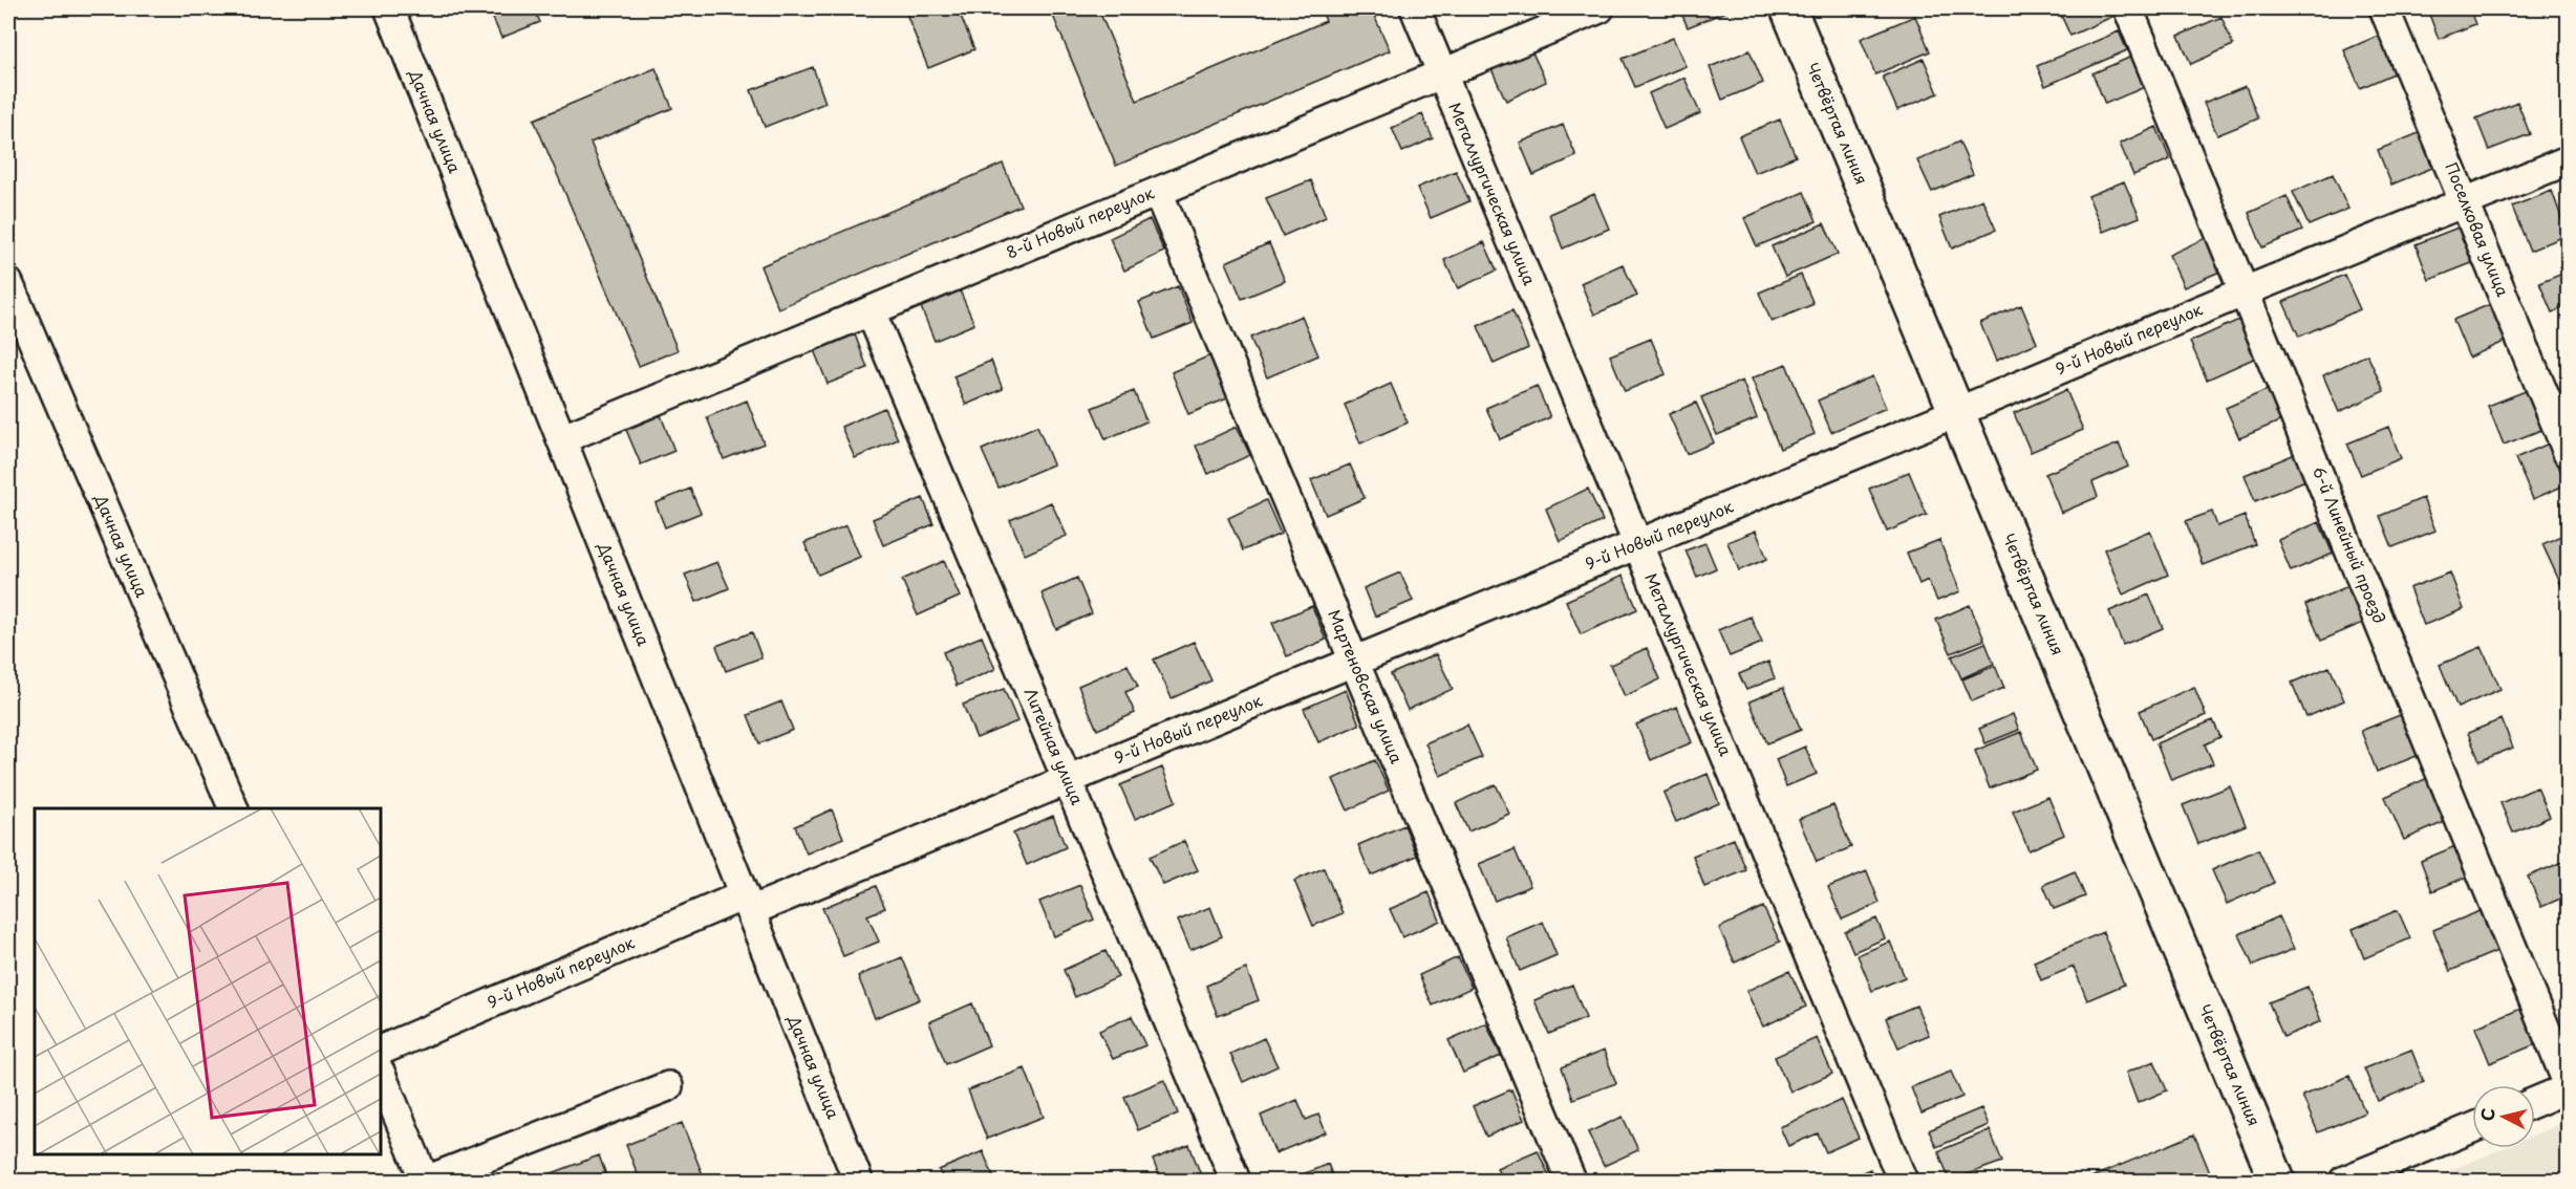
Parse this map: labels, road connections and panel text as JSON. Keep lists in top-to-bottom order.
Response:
{
  "streets": {
    "street": [
      "Дачная улица",
      "Четвёртая линия",
      "Металлургическая улица",
      "8-й Новый переулок",
      "Поселковая улица",
      "9-й Новый переулок",
      "6-й Линейный проезд",
      "Мартеновская улица",
      "Литейная улица"
    ]
  },
  "crossings": [
    ["Дачная улица", "8-й Новый переулок"],
    ["Дачная улица", "9-й Новый переулок"],
    ["Четвёртая линия", "9-й Новый переулок"],
    ["Металлургическая улица", "8-й Новый переулок"],
    ["Металлургическая улица", "9-й Новый переулок"],
    ["8-й Новый переулок", "Мартеновская улица"],
    ["8-й Новый переулок", "Литейная улица"],
    ["Поселковая улица", "9-й Новый переулок"],
    ["9-й Новый переулок", "6-й Линейный проезд"],
    ["9-й Новый переулок", "Мартеновская улица"],
    ["9-й Новый переулок", "Литейная улица"]
  ],
  "north": "left"
}
